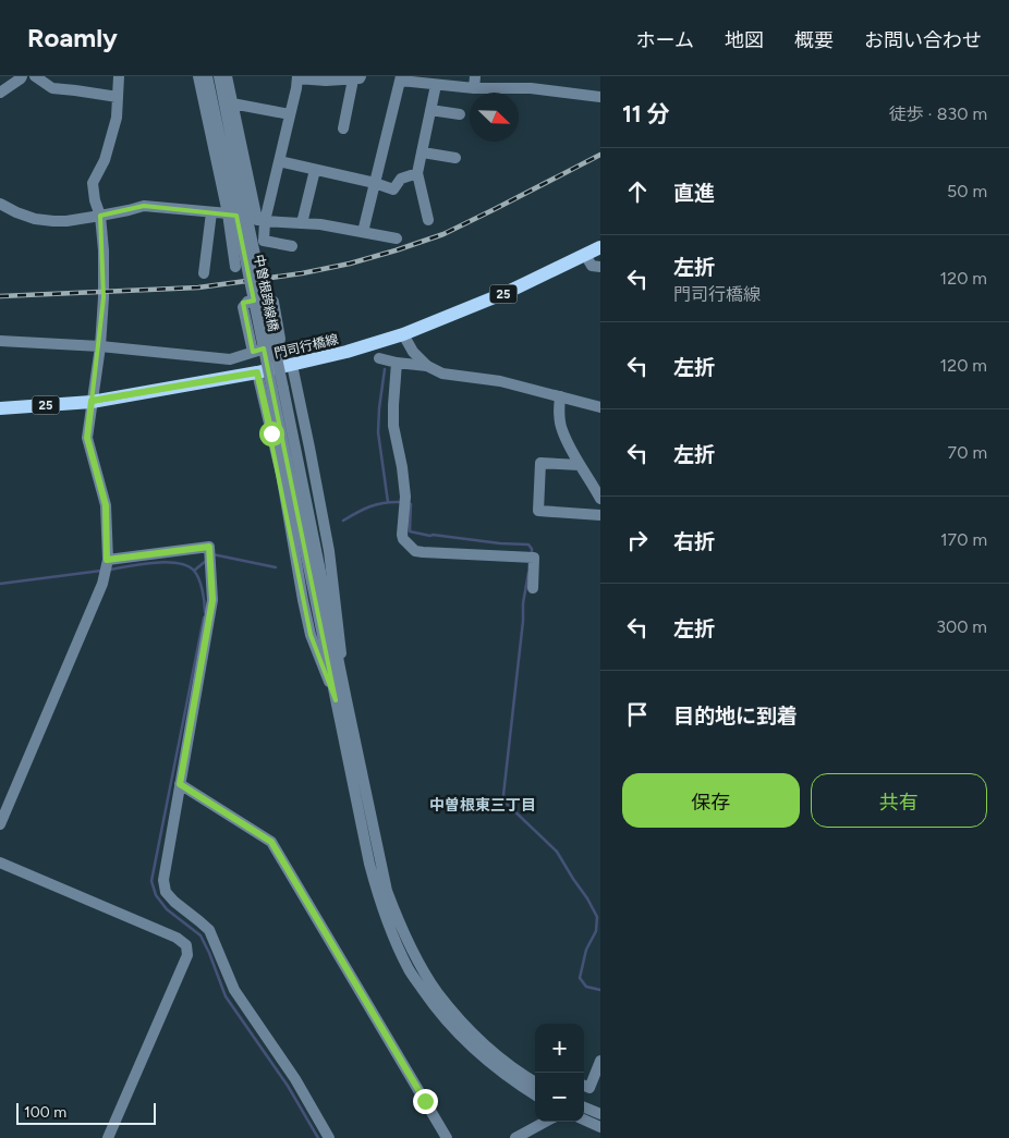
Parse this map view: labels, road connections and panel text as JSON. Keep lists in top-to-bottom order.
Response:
{
  "streets": {
    "main road": ["25", "門司行橋線"],
    "street": ["中曽根跨線橋"]
  },
  "districts": ["中曽根東三丁目"],
  "scale_bar": "100 m",
  "north": "bottom right",
  "page": {
    "header": "Roamly",
    "nav": [
      "ホーム",
      "地図",
      "概要",
      "お問い合わせ"
    ],
    "heading": ["11 分", "徒歩 · 830 m"],
    "list": [
      ["直進", "50 m"],
      ["左折", "門司行橋線", "120 m"],
      ["左折", "120 m"],
      ["左折", "70 m"],
      ["右折", "170 m"],
      ["左折", "300 m"],
      "目的地に到着"
    ],
    "buttons": ["保存", "共有"],
    "map_buttons": ["+", "−"],
    "scale": "100 m"
  }
}
